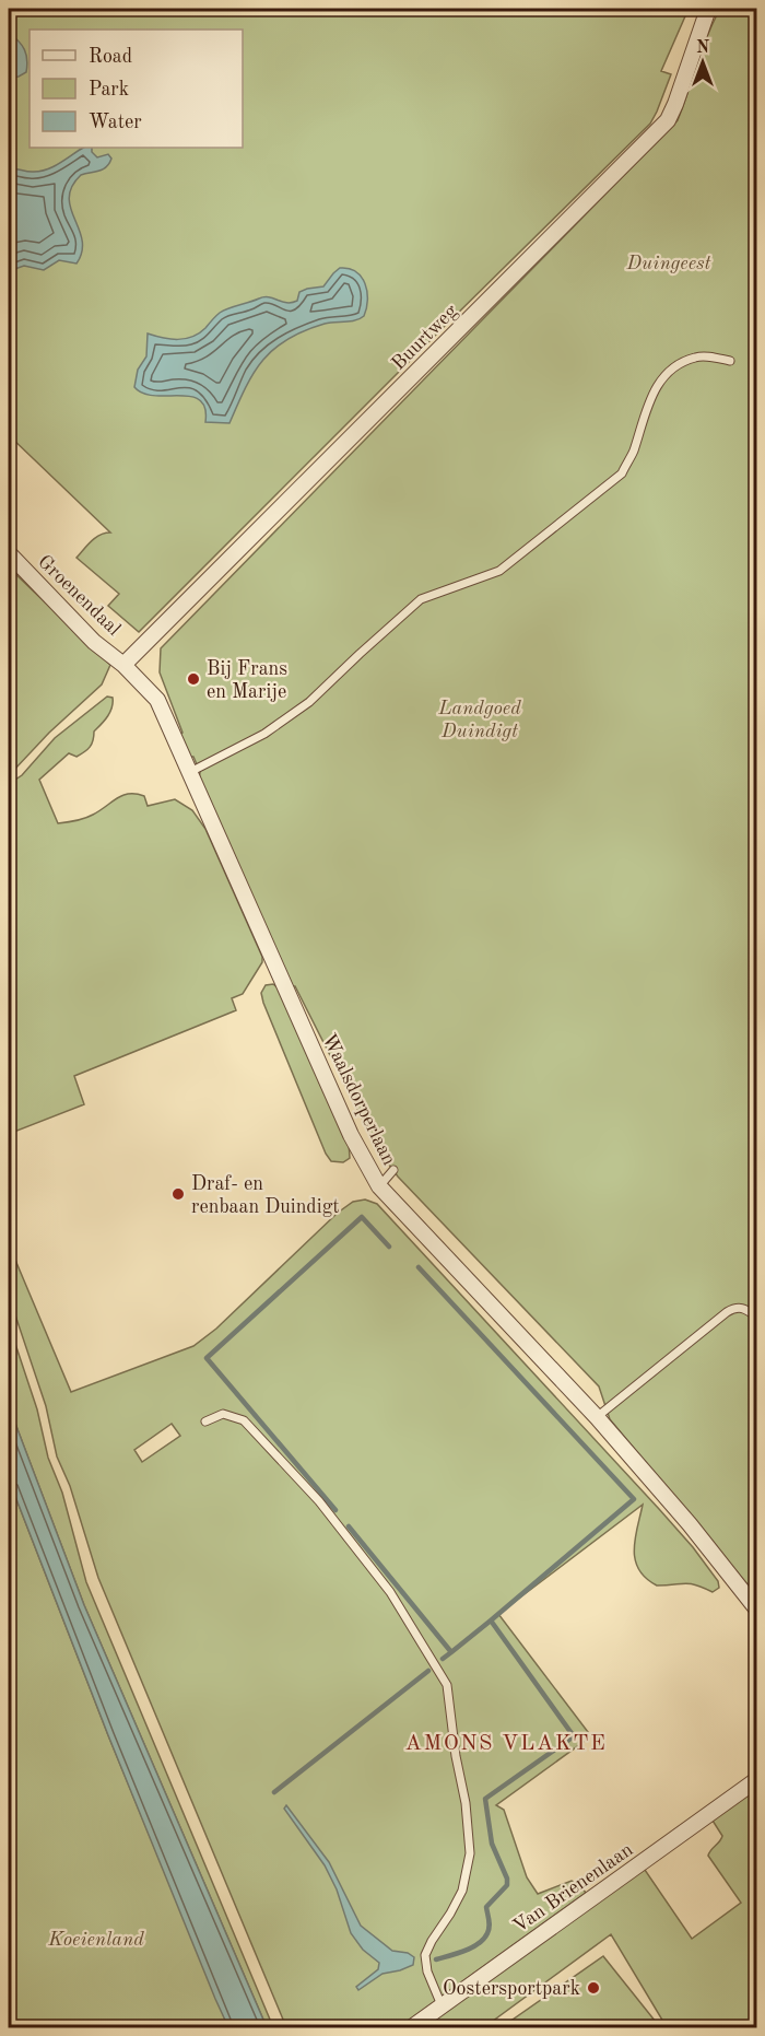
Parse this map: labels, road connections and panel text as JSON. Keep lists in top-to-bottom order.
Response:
{
  "streets": {
    "street": [
      "Buurtweg",
      "Groenendaal",
      "Waalsdorperlaan",
      "Van Brienenlaan"
    ]
  },
  "crossings": [
    ["Buurtweg", "Groenendaal"],
    ["Buurtweg", "Waalsdorperlaan"],
    ["Groenendaal", "Waalsdorperlaan"]
  ],
  "districts": ["AMONS VLAKTE"],
  "parks": ["Duingeest", "Landgoed Duindigt", "Koeienland"],
  "places": ["Bij Frans en Marije", "Draf- en renbaan Duindigt", "Oostersportpark"],
  "legend": ["Road", "Park", "Water"],
  "north": "top"
}
